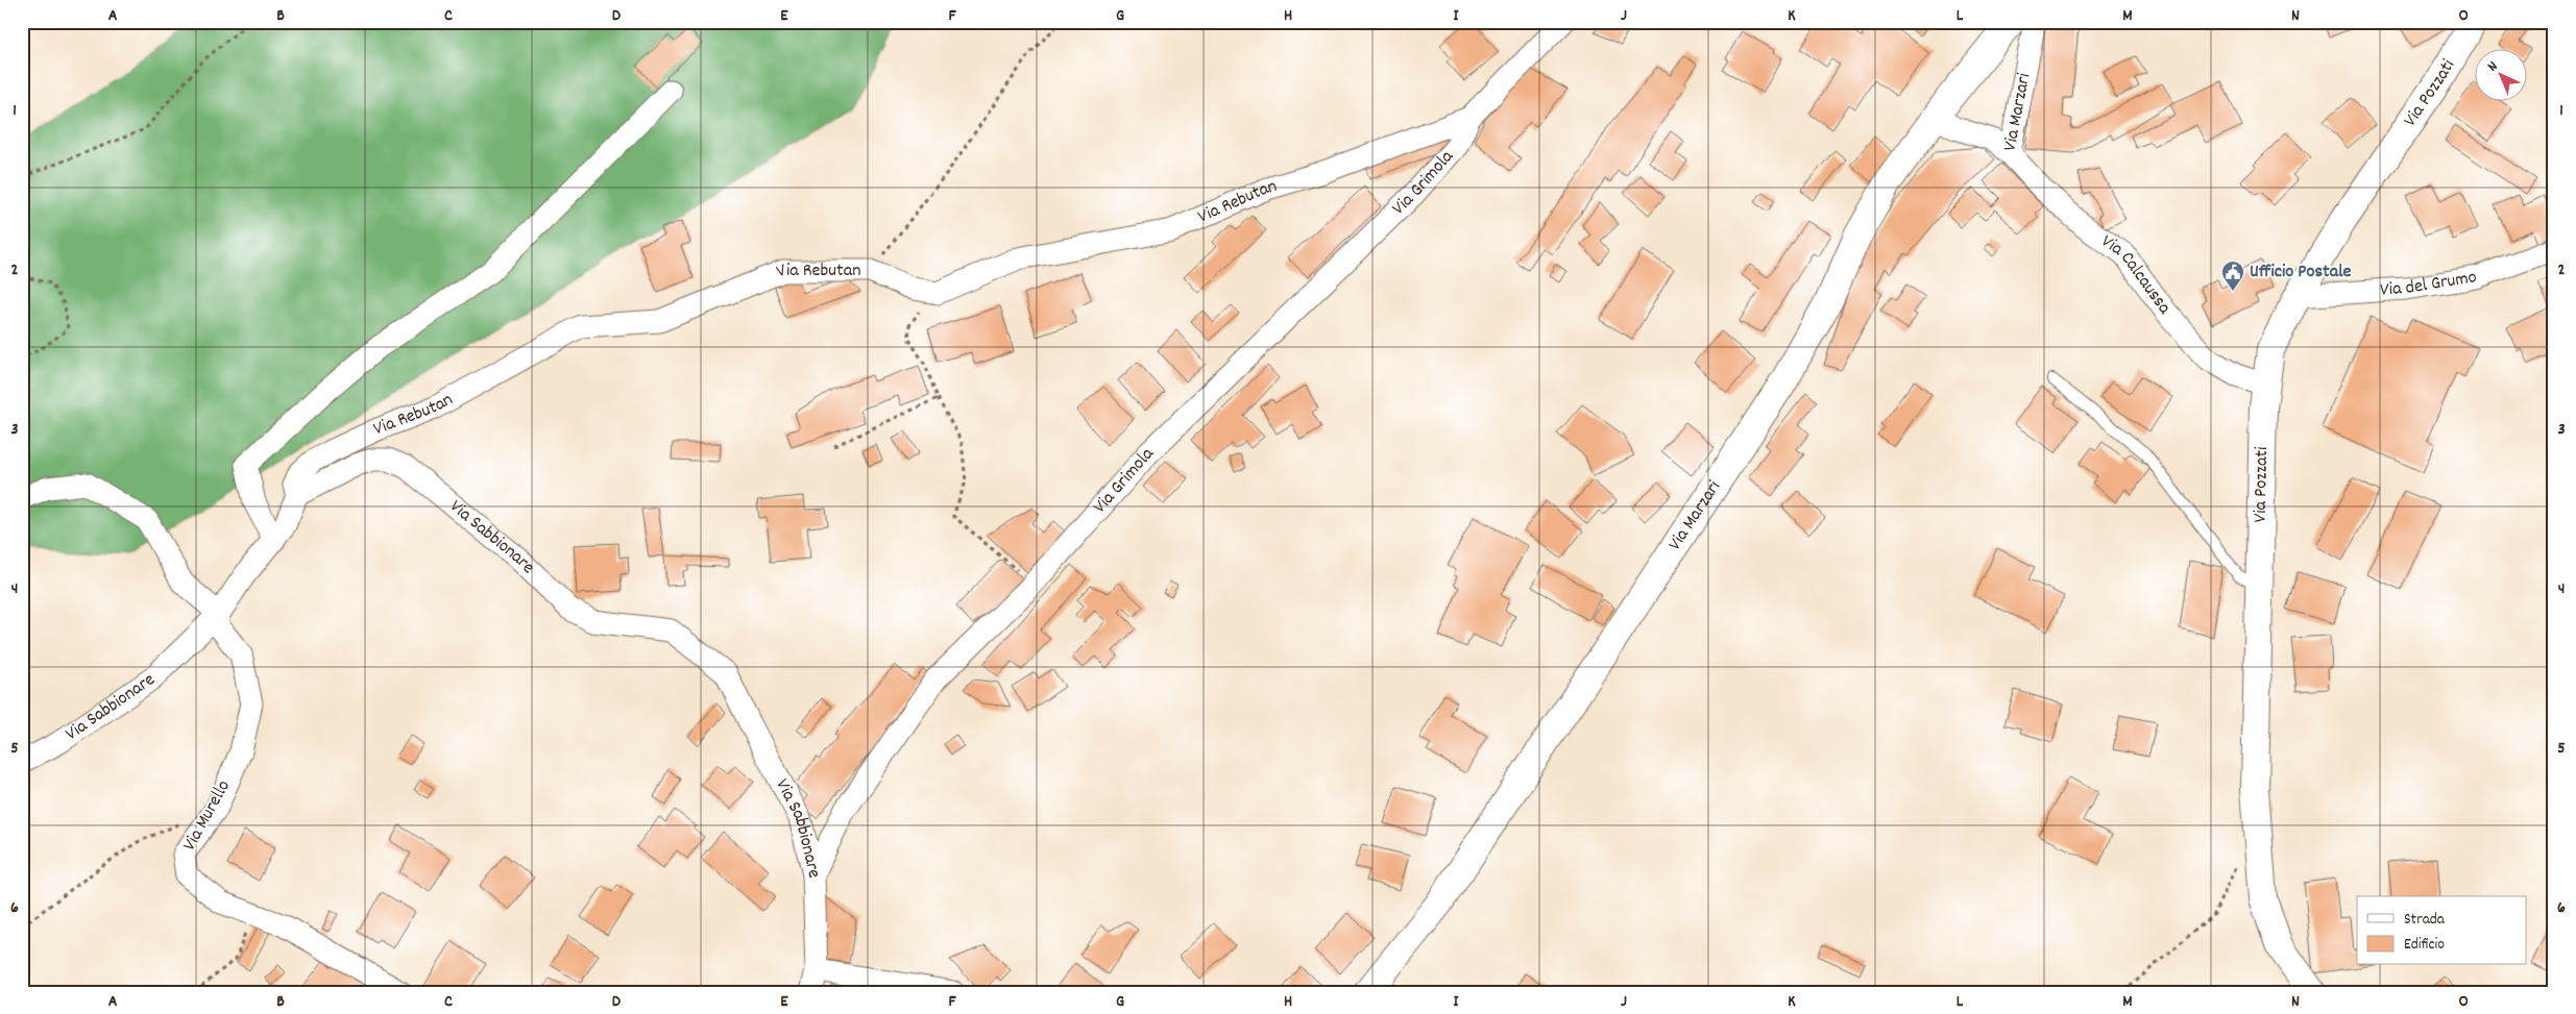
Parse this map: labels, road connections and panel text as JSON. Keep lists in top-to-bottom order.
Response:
{
  "streets": {
    "street": [
      "Via Pozzati",
      "Via Marzari",
      "Via Grimola",
      "Via Rebutan",
      "Via Calcaussa",
      "Via del Grumo",
      "Via Sabbionare",
      "Via Murello"
    ]
  },
  "crossings": [
    ["Via Pozzati", "Via Calcaussa"],
    ["Via Pozzati", "Via del Grumo"],
    ["Via Marzari", "Via Calcaussa"],
    ["Via Grimola", "Via Rebutan"],
    ["Via Grimola", "Via Sabbionare"],
    ["Via Rebutan", "Via Sabbionare"],
    ["Via Sabbionare", "Via Murello"]
  ],
  "places": {
    "public building": ["Ufficio Postale"]
  },
  "legend": ["Strada", "Edificio"],
  "north": "top left",
  "grid": {
    "columns": [
      "A",
      "B",
      "C",
      "D",
      "E",
      "F",
      "G",
      "H",
      "I",
      "J",
      "K",
      "L",
      "M",
      "N",
      "O"
    ],
    "rows": [
      "1",
      "2",
      "3",
      "4",
      "5",
      "6"
    ]
  }
}
